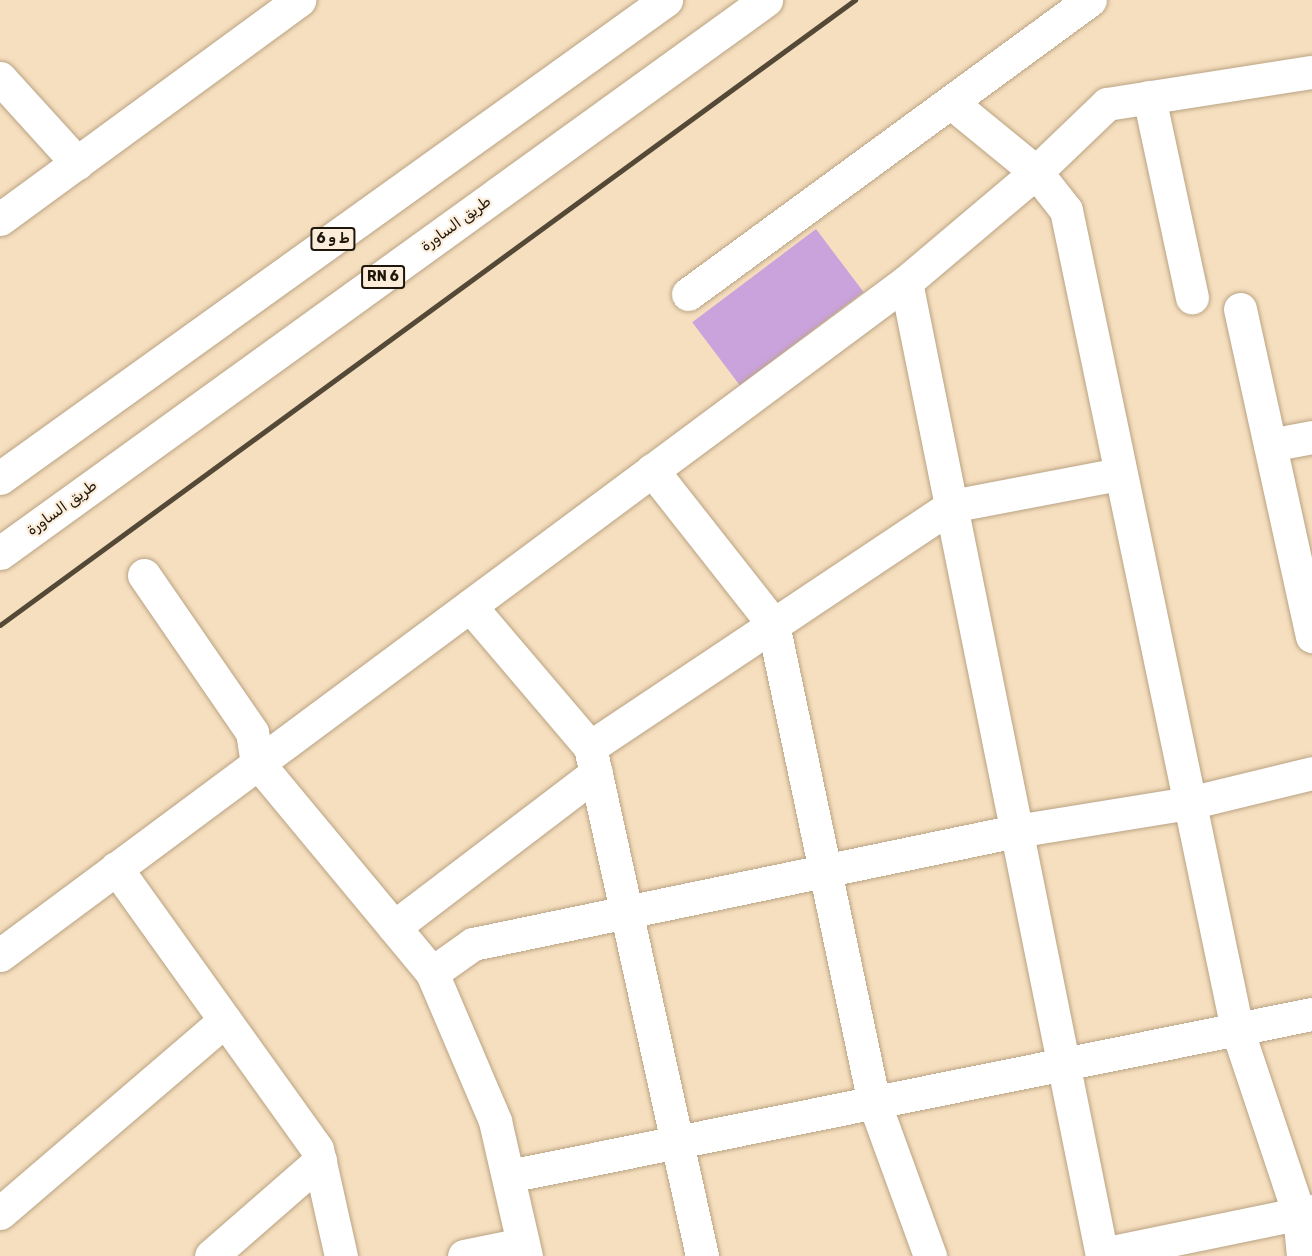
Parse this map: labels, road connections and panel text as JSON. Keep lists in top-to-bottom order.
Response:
{
  "streets": {
    "street": ["طريق الساورة", "ط و 6", "RN 6"]
  }
}
